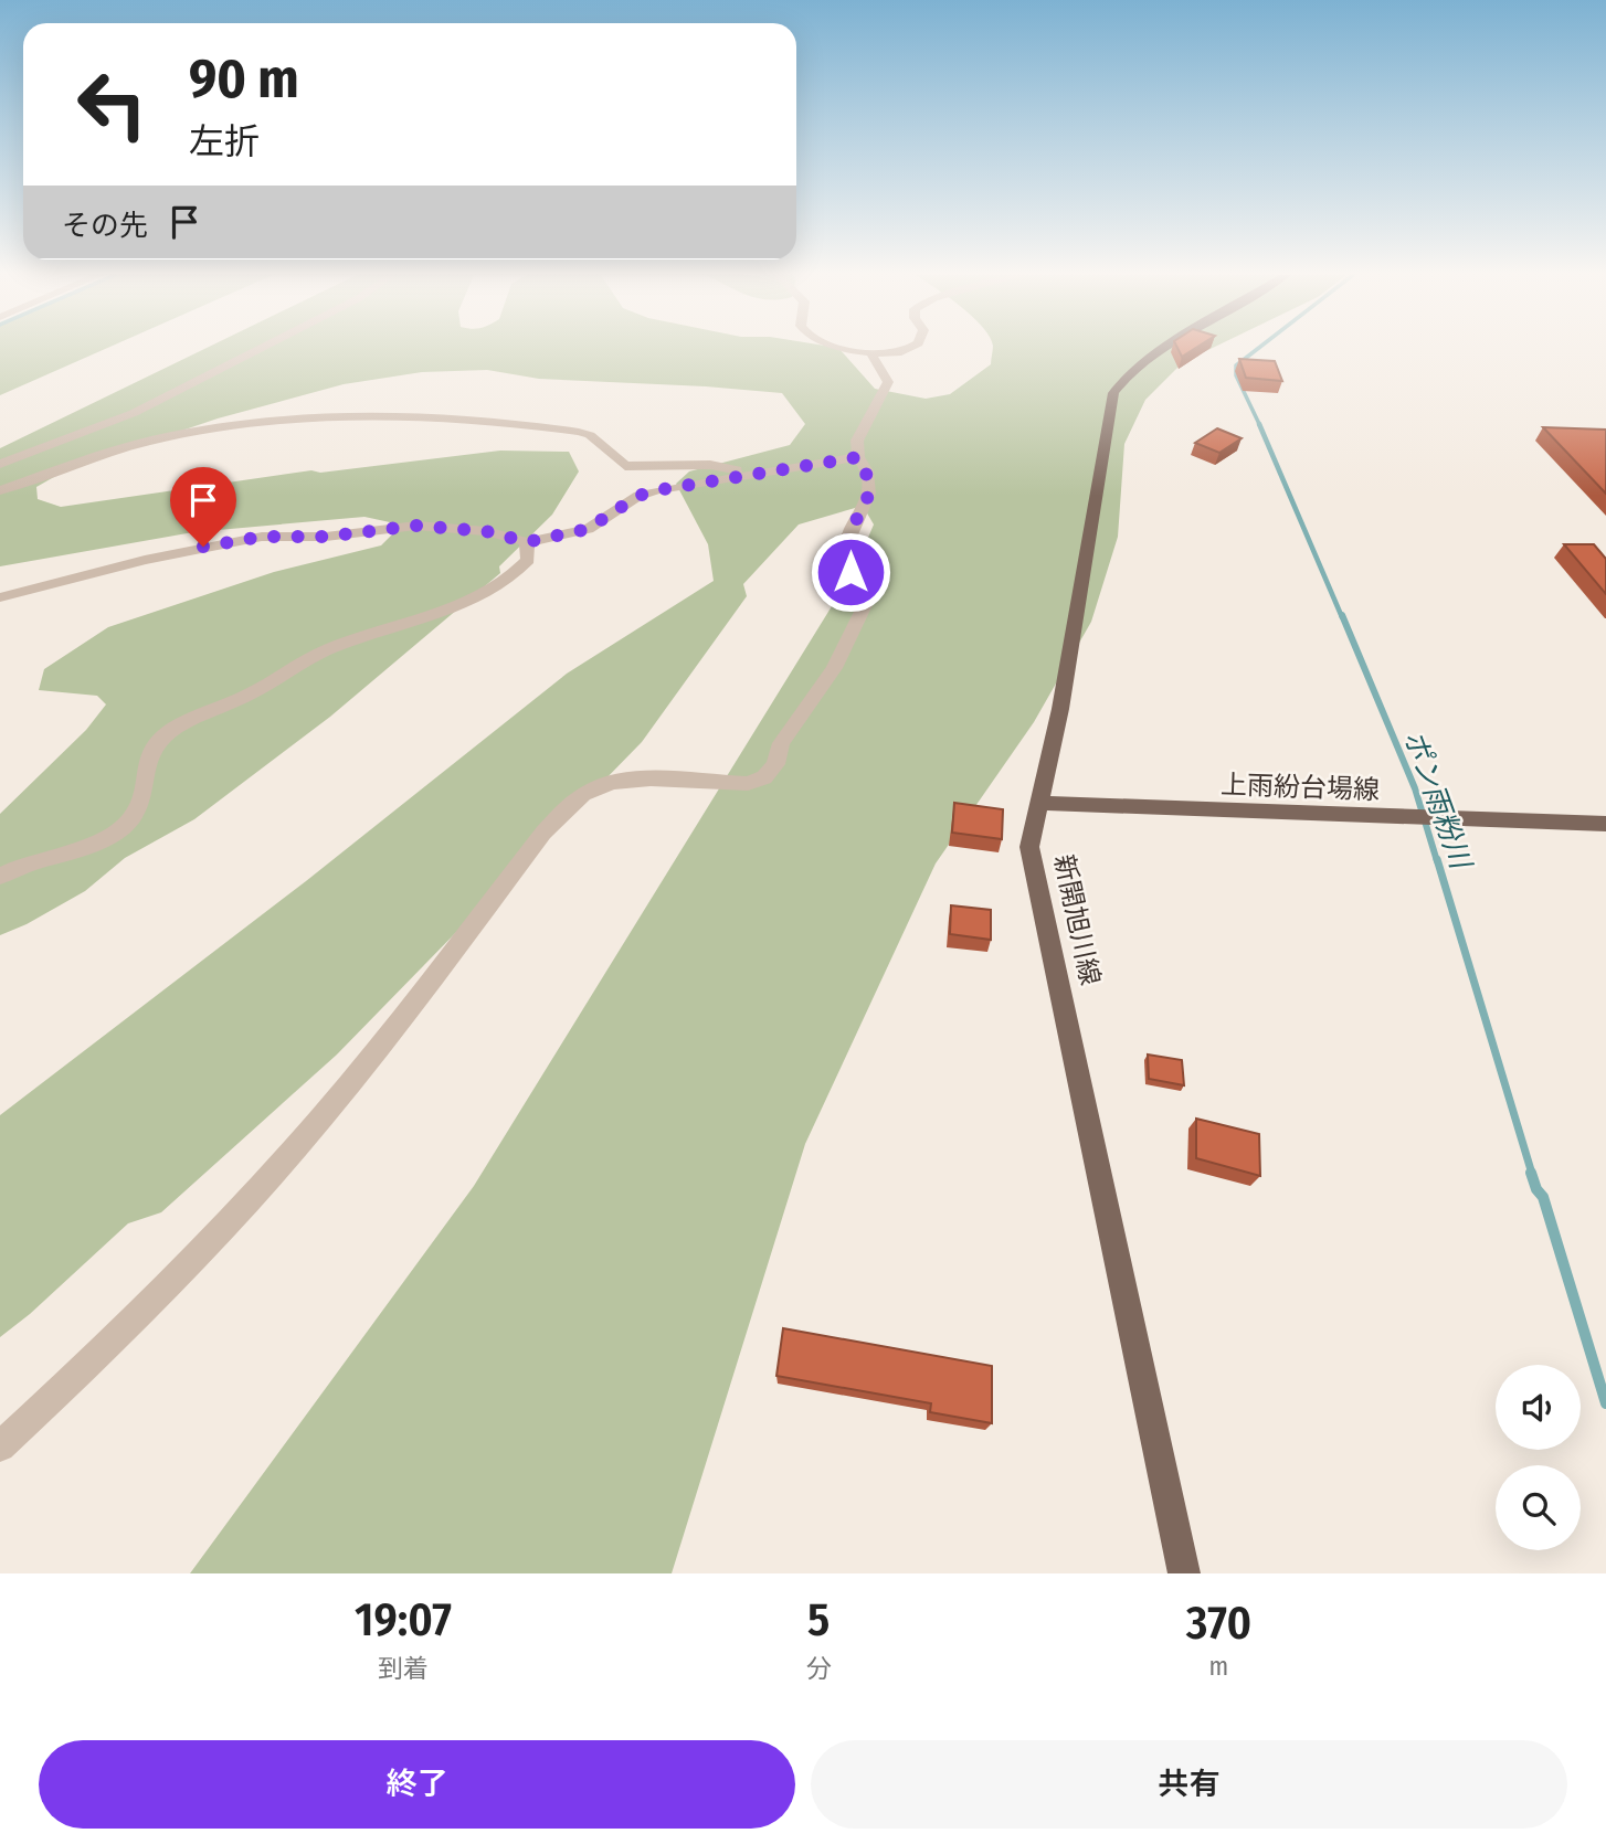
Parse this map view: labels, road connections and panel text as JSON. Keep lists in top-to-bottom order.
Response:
{
  "streets": {
    "main road": ["上雨紛台場線", "新開旭川線"]
  },
  "crossings": [
    ["上雨紛台場線", "新開旭川線"]
  ],
  "water": ["ポン雨粉川"],
  "page": {
    "turn": ["90 m", "左折"],
    "then": "その先",
    "eta": [
      "19:07",
      "到着",
      "5",
      "分",
      "370",
      "m"
    ],
    "buttons": ["終了", "共有"]
  }
}
